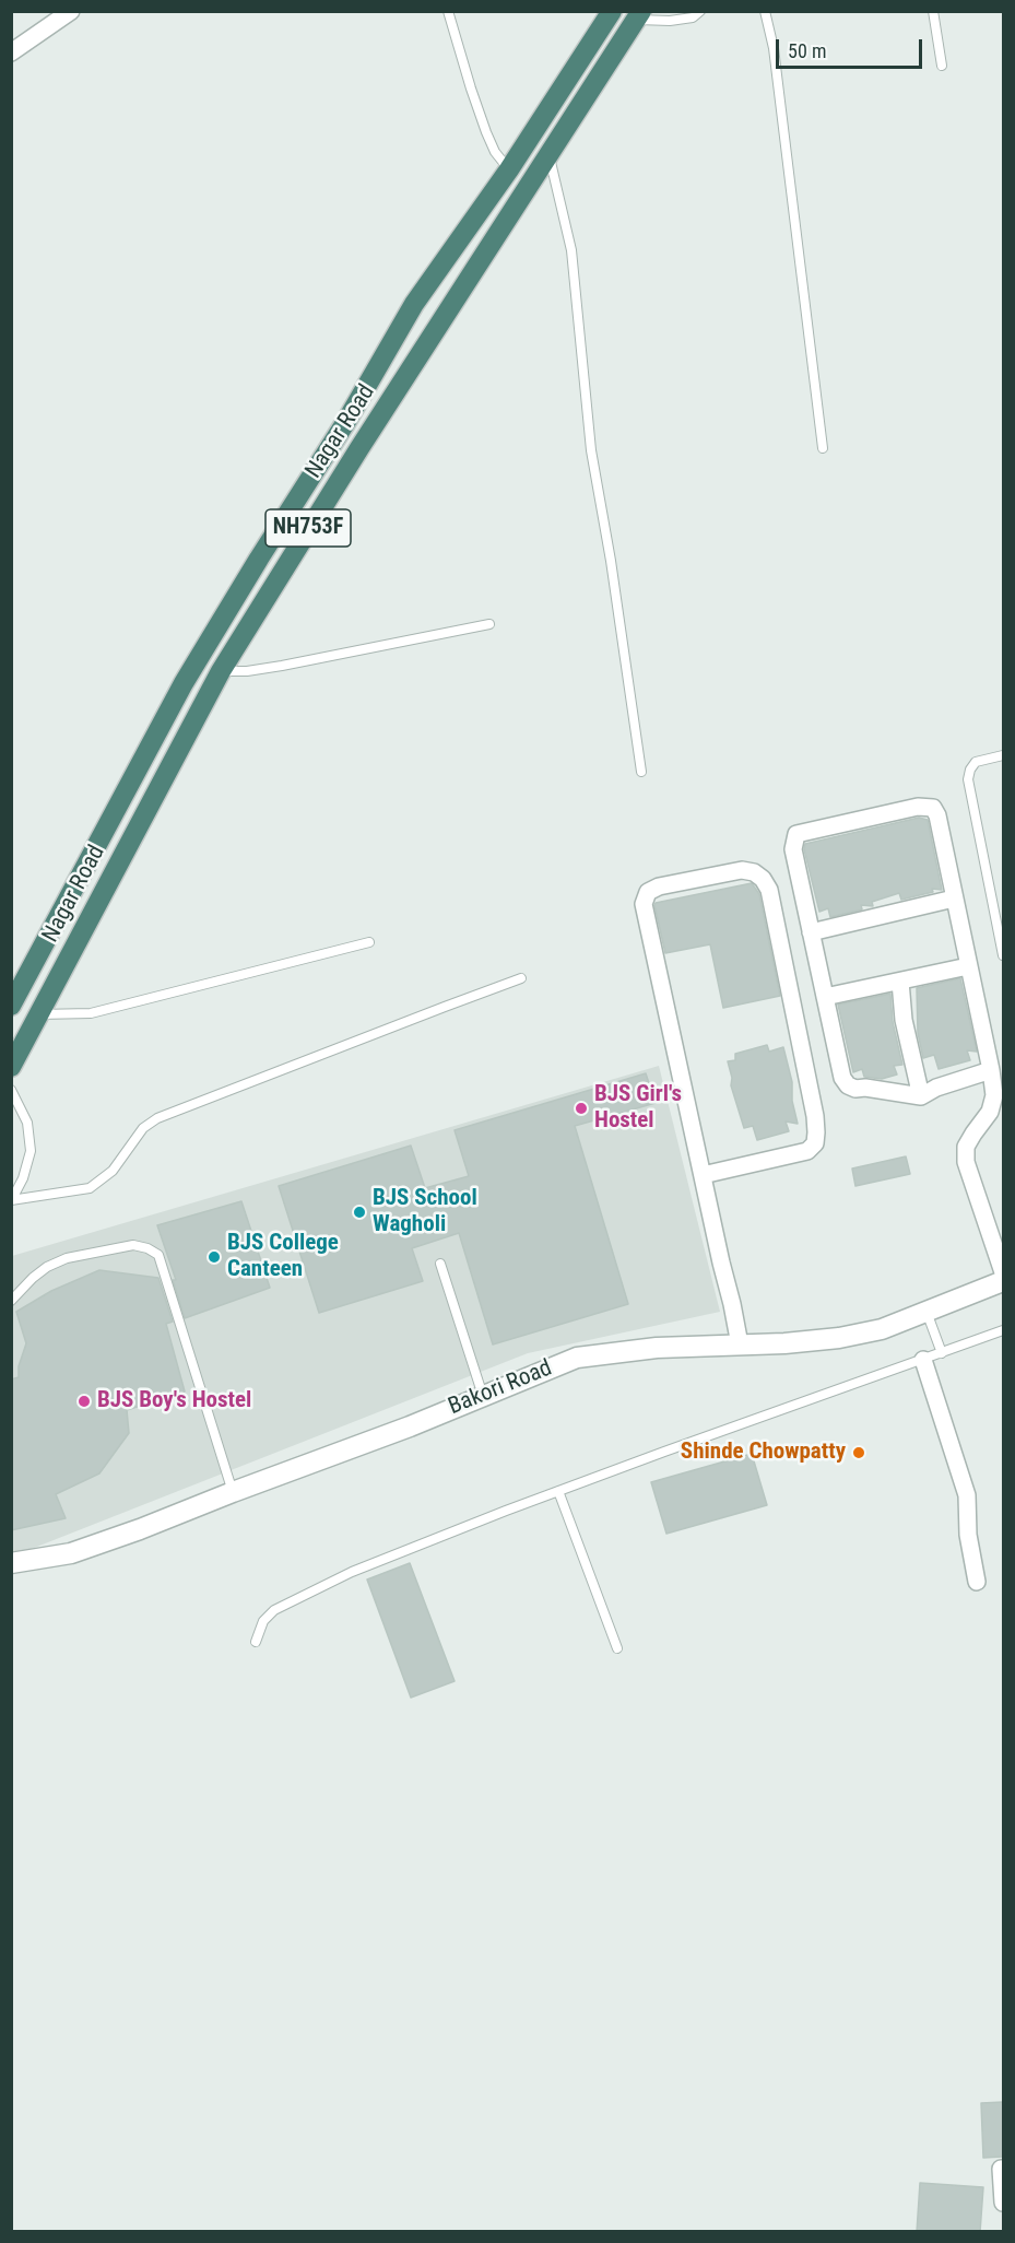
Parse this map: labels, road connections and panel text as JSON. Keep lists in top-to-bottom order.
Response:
{
  "streets": {
    "highway": ["Nagar Road", "NH753F"],
    "street": ["Bakori Road"]
  },
  "places": [
    "BJS Girl's Hostel",
    "BJS School Wagholi",
    "BJS College Canteen",
    "BJS Boy's Hostel",
    "Shinde Chowpatty"
  ],
  "scale_bar": "50 m"
}
